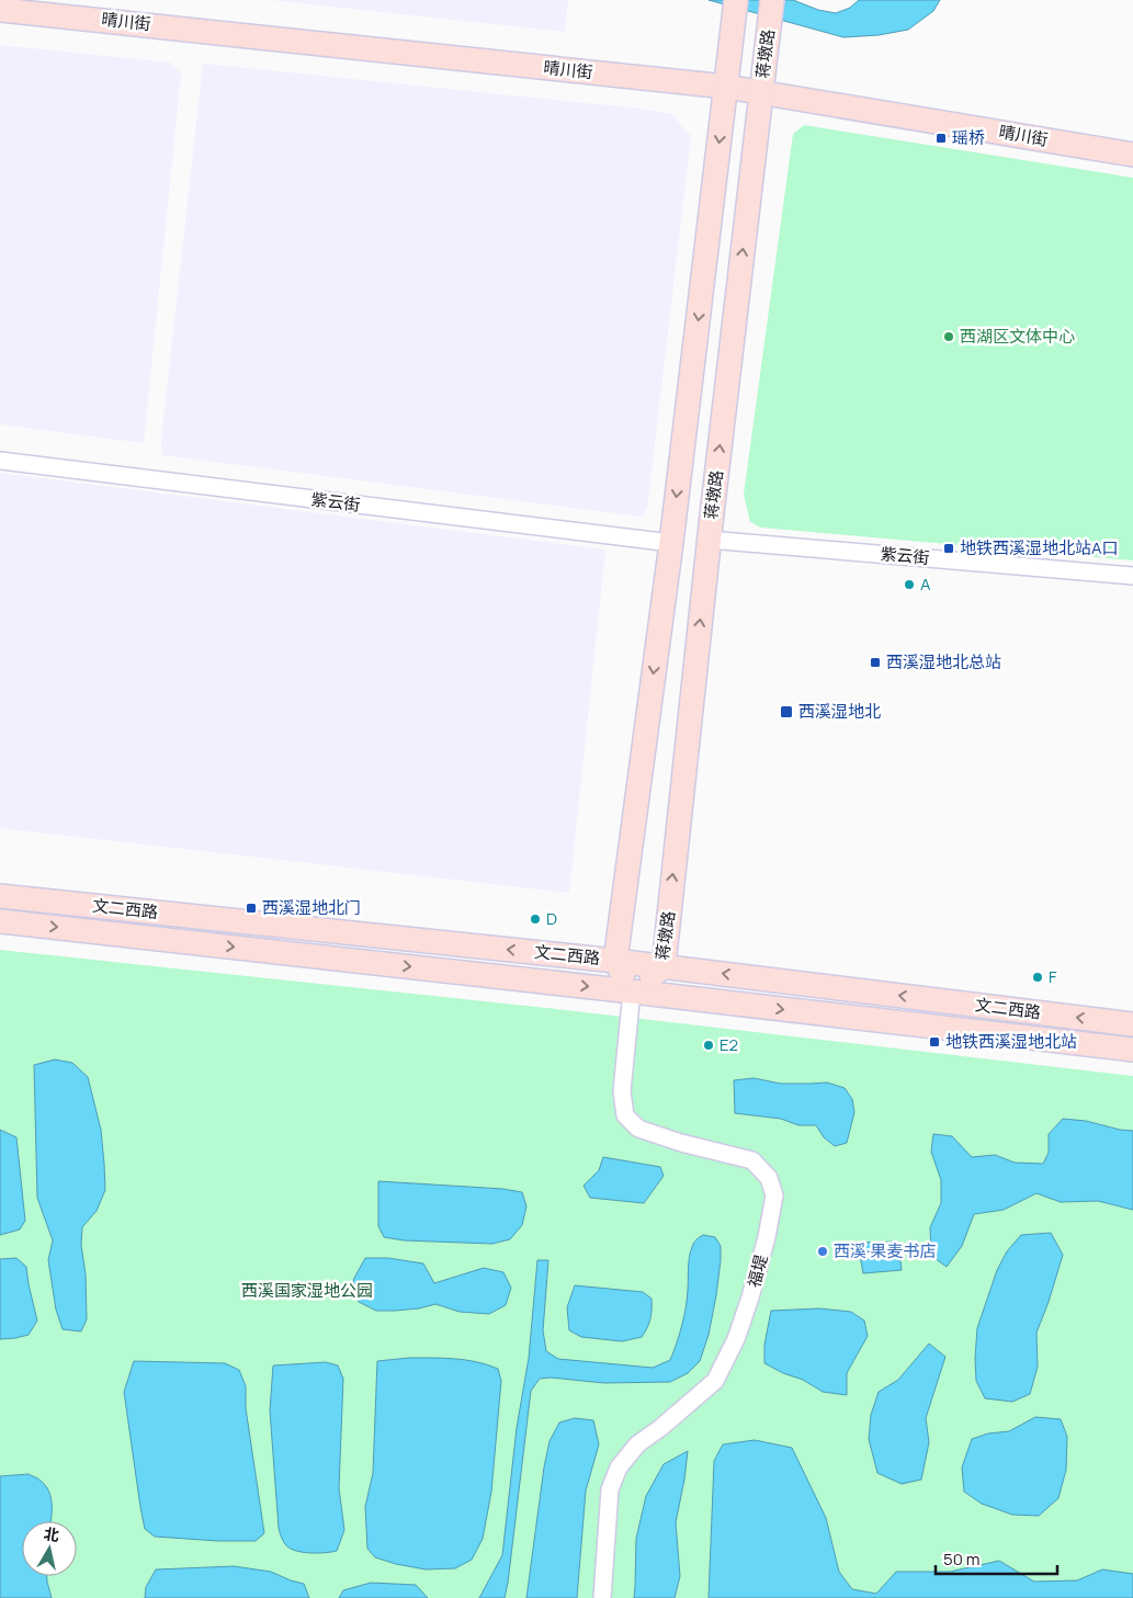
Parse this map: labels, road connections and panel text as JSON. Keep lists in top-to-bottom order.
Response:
{
  "streets": {
    "main road": ["晴川街", "蒋墩路", "文二西路"],
    "street": ["紫云街", "福堤"]
  },
  "crossings": [
    ["晴川街", "蒋墩路"],
    ["蒋墩路", "紫云街"],
    ["蒋墩路", "文二西路"],
    ["蒋墩路", "福堤"],
    ["文二西路", "福堤"]
  ],
  "parks": ["西溪国家湿地公园"],
  "places": {
    "transit": [
      "瑶桥",
      "地铁西溪湿地北站A口",
      "西溪湿地北总站",
      "西溪湿地北",
      "西溪湿地北门",
      "地铁西溪湿地北站"
    ],
    "other": [
      "西湖区文体中心",
      "A",
      "D",
      "F",
      "E2",
      "西溪·果麦书店"
    ]
  },
  "scale_bar": "50 m",
  "north": "top"
}
